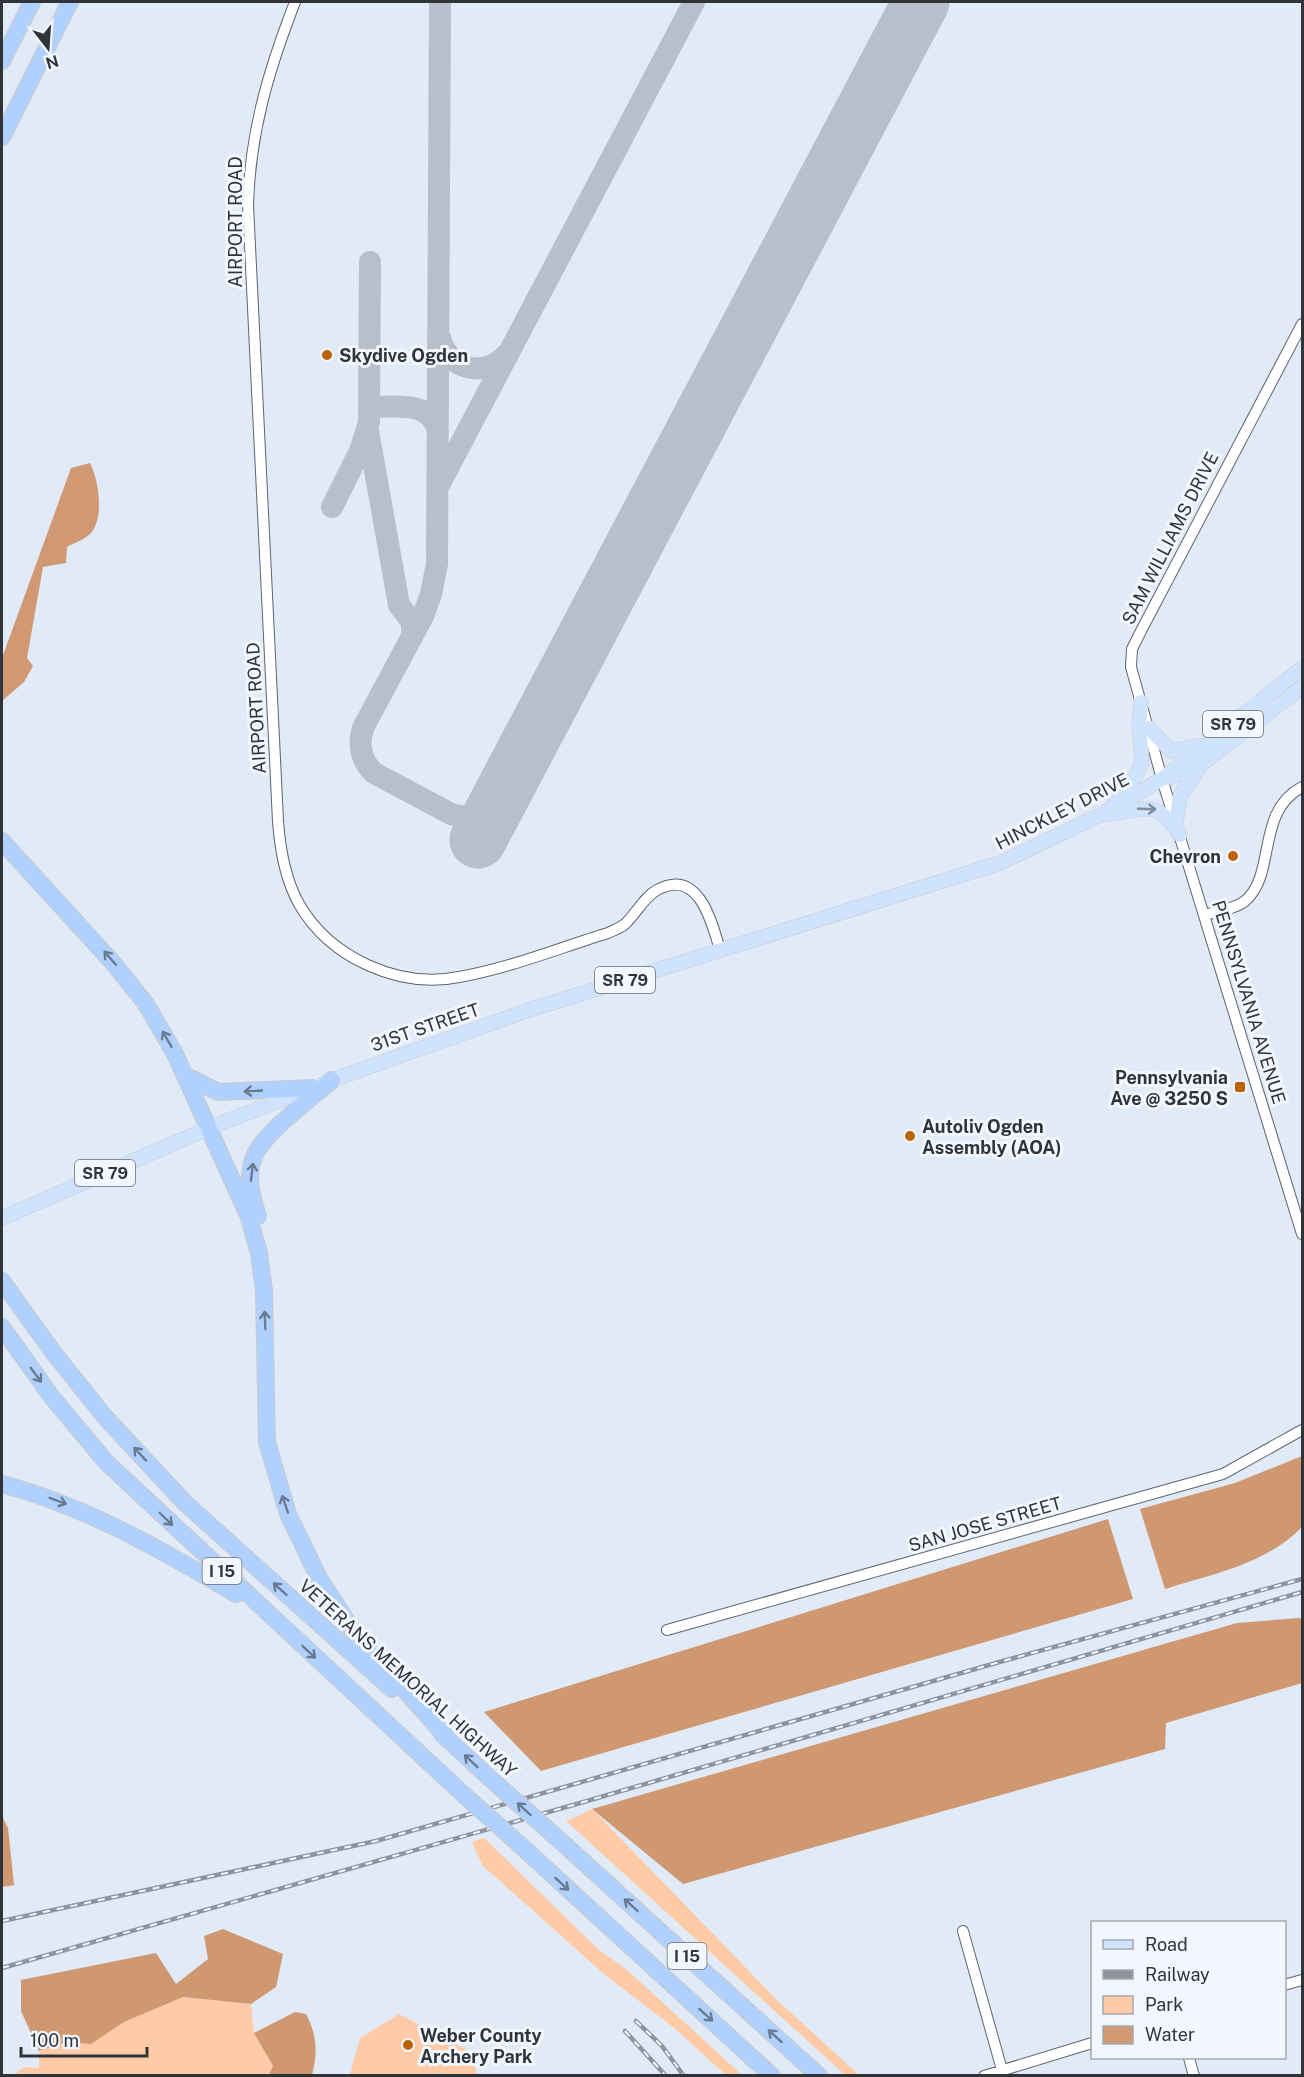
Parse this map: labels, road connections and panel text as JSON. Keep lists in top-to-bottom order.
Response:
{
  "streets": {
    "highway": ["I 15", "VETERANS MEMORIAL HIGHWAY"],
    "main road": ["SR 79", "HINCKLEY DRIVE", "31ST STREET"],
    "street": [
      "AIRPORT ROAD",
      "SAM WILLIAMS DRIVE",
      "PENNSYLVANIA AVENUE",
      "SAN JOSE STREET"
    ]
  },
  "crossings": [
    ["AIRPORT ROAD", "31ST STREET"],
    ["SAM WILLIAMS DRIVE", "HINCKLEY DRIVE"],
    ["SAM WILLIAMS DRIVE", "PENNSYLVANIA AVENUE"],
    ["HINCKLEY DRIVE", "PENNSYLVANIA AVENUE"],
    ["HINCKLEY DRIVE", "31ST STREET"]
  ],
  "places": {
    "other": [
      "Skydive Ogden",
      "Chevron",
      "Autoliv Ogden Assembly (AOA)",
      "Weber County Archery Park"
    ],
    "transit": ["Pennsylvania Ave @ 3250 S"]
  },
  "legend": [
    "Road",
    "Railway",
    "Park",
    "Water"
  ],
  "scale_bar": "100 m",
  "north": "bottom"
}
